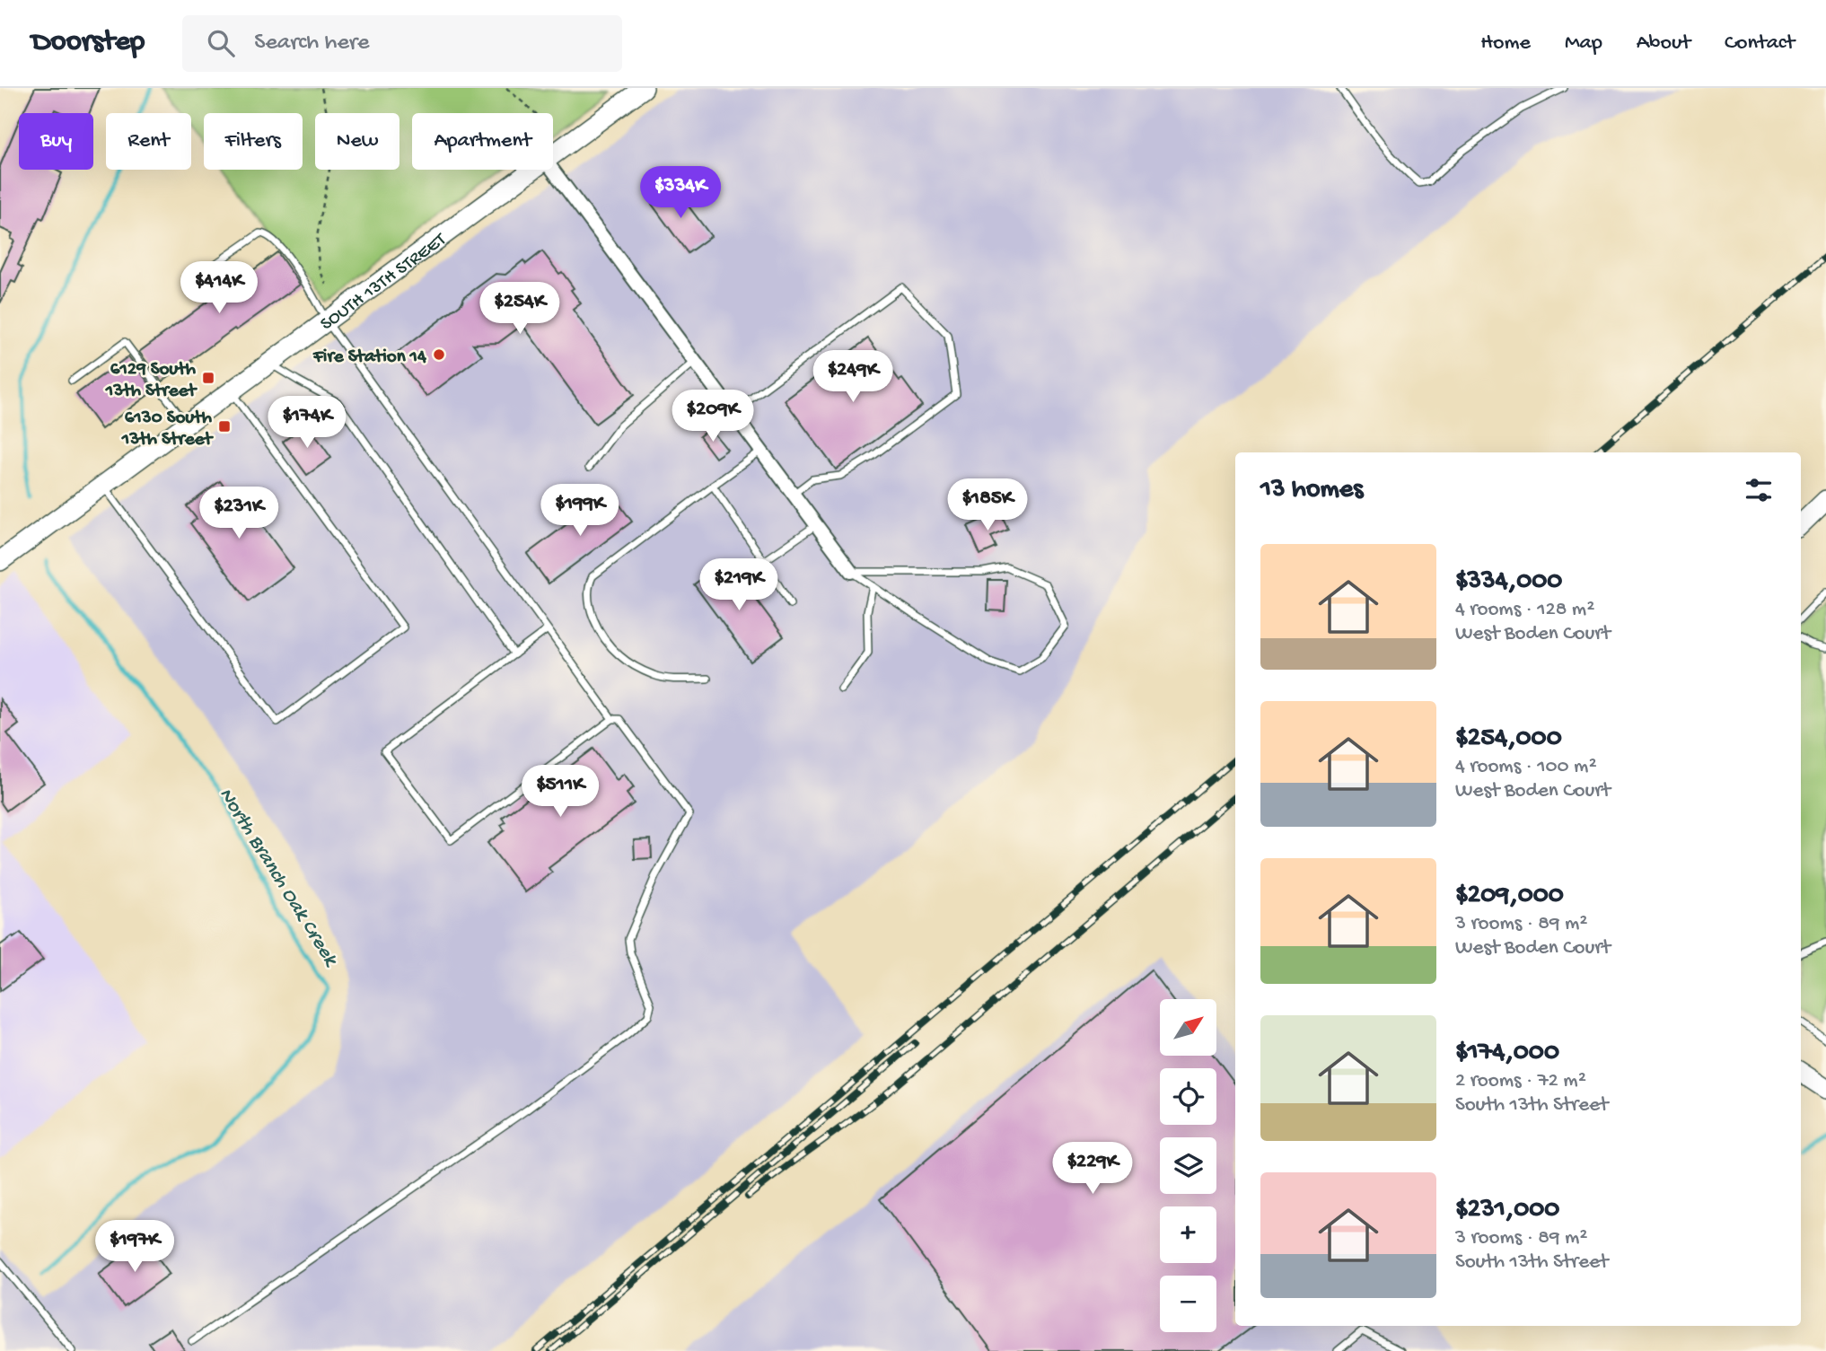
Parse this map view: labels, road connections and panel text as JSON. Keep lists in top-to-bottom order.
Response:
{
  "streets": {
    "street": ["SOUTH 13TH STREET"]
  },
  "water": ["North Branch Oak Creek"],
  "places": {
    "other": ["Fire Station 14"],
    "transit": ["6129 South 13th Street", "6130 South 13th Street"]
  },
  "north": "top right",
  "page": {
    "header": "Doorstep",
    "search": "Search here",
    "nav": [
      "Home",
      "Map",
      "About",
      "Contact"
    ],
    "chip": [
      "Buy",
      "Rent",
      "Filters",
      "New",
      "Apartment"
    ],
    "price": [
      "$334K",
      "$414K",
      "$254K",
      "$249K",
      "$209K",
      "$174K",
      "$185K",
      "$199K",
      "$231K",
      "$219K",
      "$511K",
      "$229K",
      "$197K"
    ],
    "heading": "13 homes",
    "list": [
      {
        "name": "$334,000",
        "note": "4 rooms · 128 m² · West Boden Court"
      },
      {
        "name": "$254,000",
        "note": "4 rooms · 100 m² · West Boden Court"
      },
      {
        "name": "$209,000",
        "note": "3 rooms · 89 m² · West Boden Court"
      },
      {
        "name": "$174,000",
        "note": "2 rooms · 72 m² · South 13th Street"
      },
      {
        "name": "$231,000",
        "note": "3 rooms · 89 m² · South 13th Street"
      }
    ],
    "map_buttons": ["+", "−"]
  }
}
